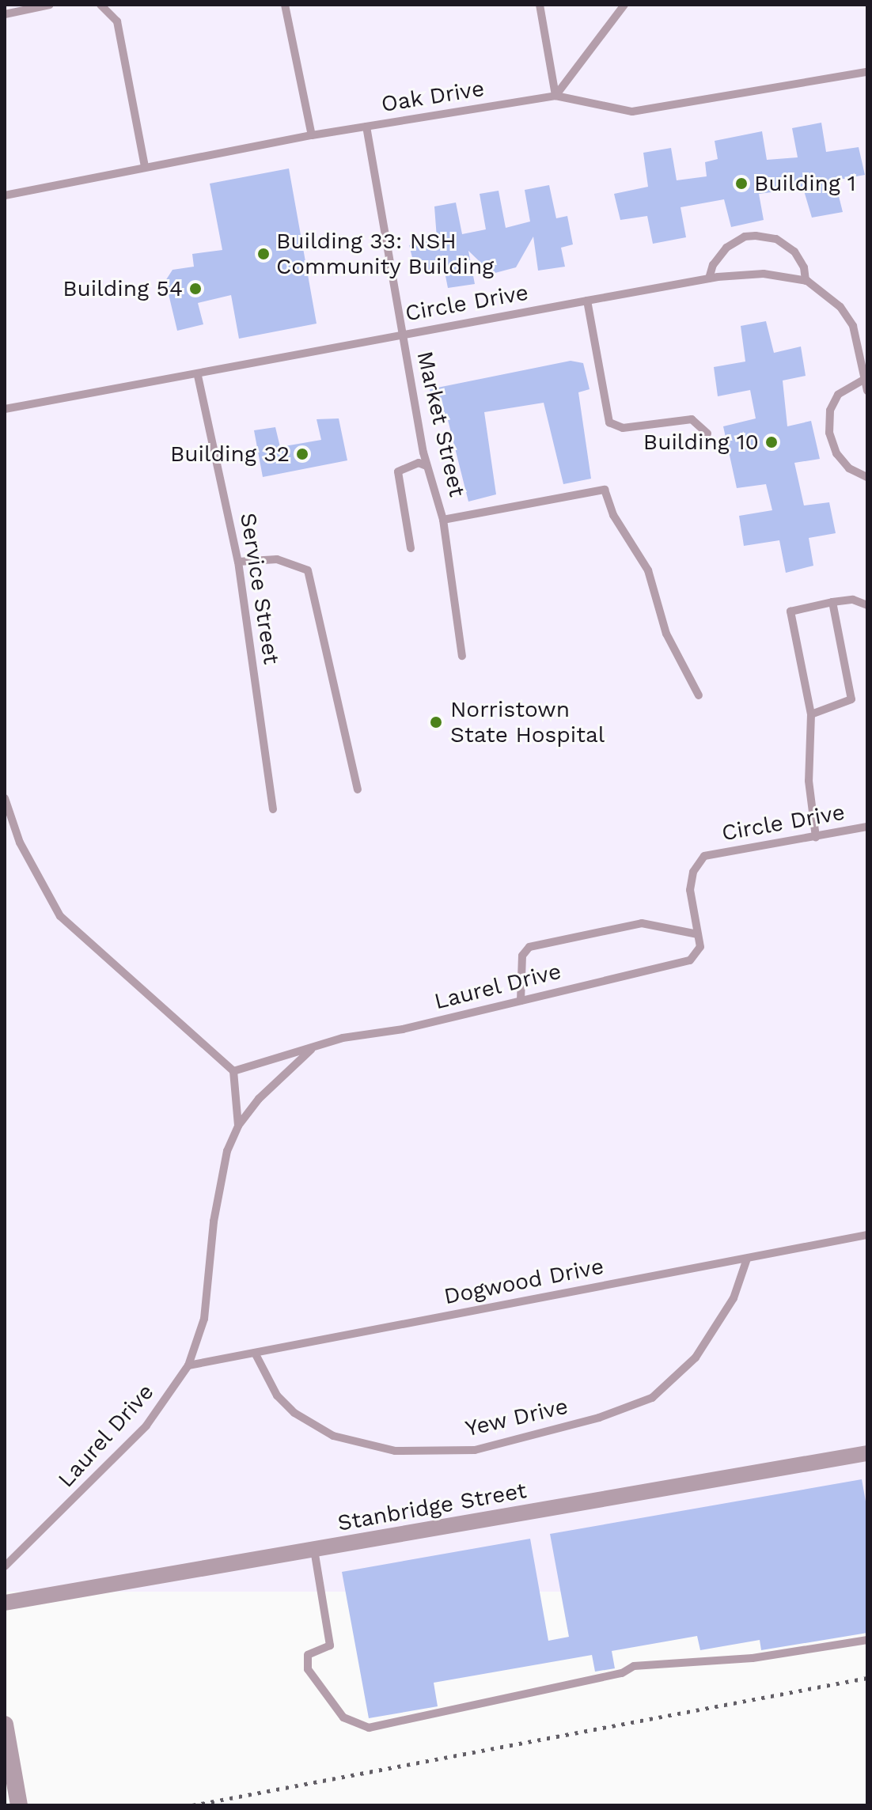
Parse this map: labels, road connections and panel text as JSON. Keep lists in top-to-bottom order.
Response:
{
  "streets": {
    "street": ["Stanbridge Street"],
    "lane": [
      "Oak Drive",
      "Circle Drive",
      "Market Street",
      "Service Street",
      "Laurel Drive",
      "Dogwood Drive",
      "Yew Drive"
    ]
  },
  "crossings": [
    ["Oak Drive", "Market Street"],
    ["Circle Drive", "Market Street"],
    ["Circle Drive", "Service Street"],
    ["Circle Drive", "Laurel Drive"],
    ["Laurel Drive", "Dogwood Drive"],
    ["Dogwood Drive", "Yew Drive"]
  ],
  "places": [
    "Building 1",
    "Building 33: NSH Community Building",
    "Building 54",
    "Building 10",
    "Building 32",
    "Norristown State Hospital"
  ]
}
